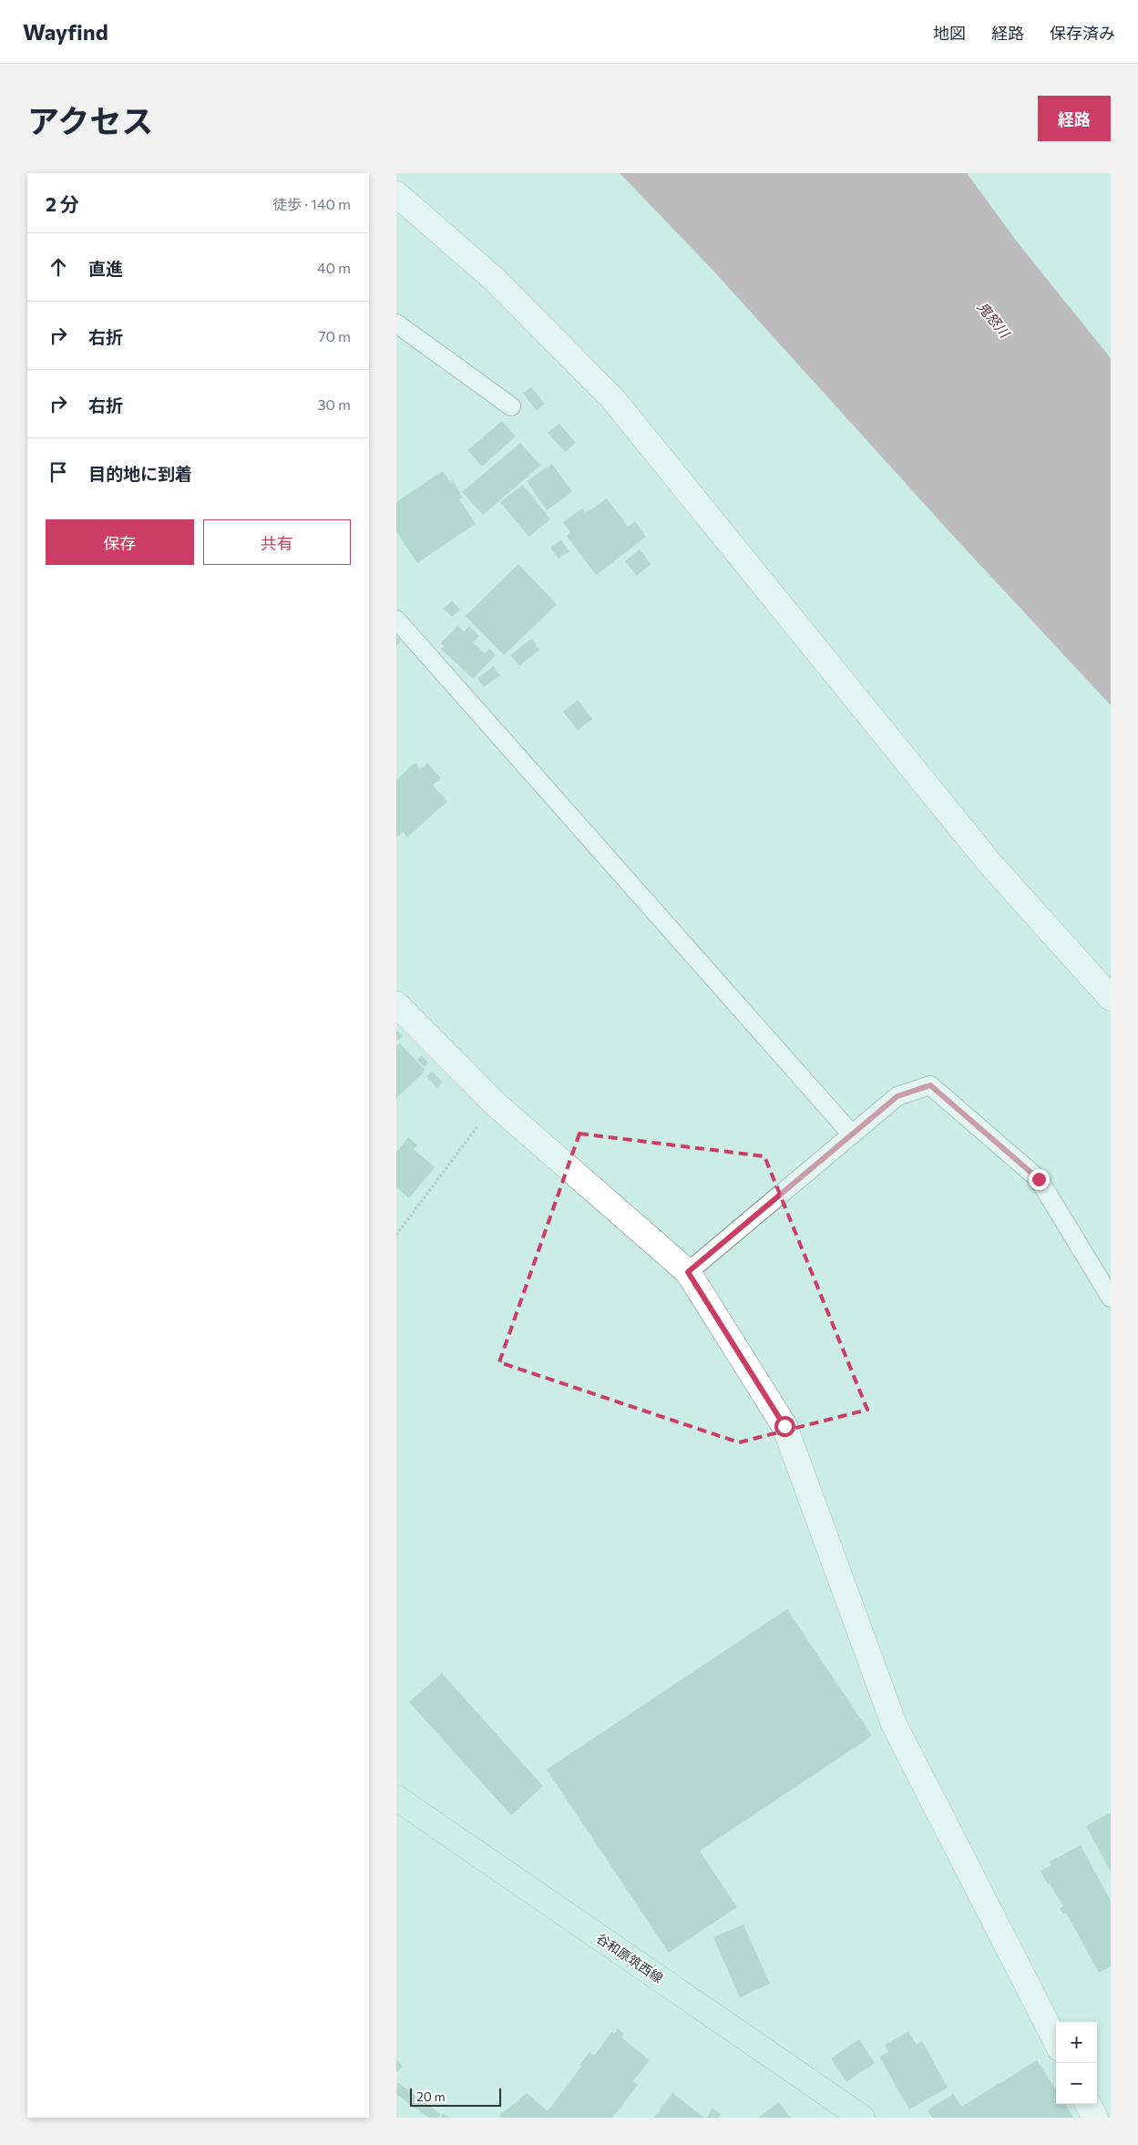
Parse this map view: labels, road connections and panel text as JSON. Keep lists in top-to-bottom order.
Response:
{
  "streets": {
    "main road": ["谷和原筑西線"]
  },
  "water": ["鬼怒川"],
  "scale_bar": "20 m",
  "page": {
    "header": "Wayfind",
    "nav": ["地図", "経路", "保存済み"],
    "title": "アクセス",
    "buttons": [
      "経路",
      ["保存", "共有"]
    ],
    "heading": ["2 分", "徒歩 · 140 m"],
    "list": [
      ["直進", "40 m"],
      ["右折", "70 m"],
      ["右折", "30 m"],
      "目的地に到着"
    ],
    "map_buttons": ["+", "−"],
    "scale": "20 m"
  }
}
